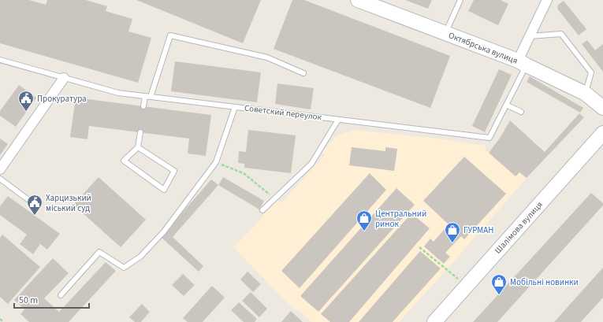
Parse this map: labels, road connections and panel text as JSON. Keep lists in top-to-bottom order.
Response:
{
  "streets": {
    "main road": ["Октябрська вулиця", "Шалімова вулиця"],
    "lane": ["Советский переулок"]
  },
  "crossings": [
    ["Октябрська вулиця", "Советский переулок"]
  ],
  "places": {
    "public building": ["Прокуратура", "Харцизький міський суд"],
    "shop": ["Центральний ринок", "ГУРМАН", "Мобільні новинки"]
  },
  "scale_bar": "50 m"
}
